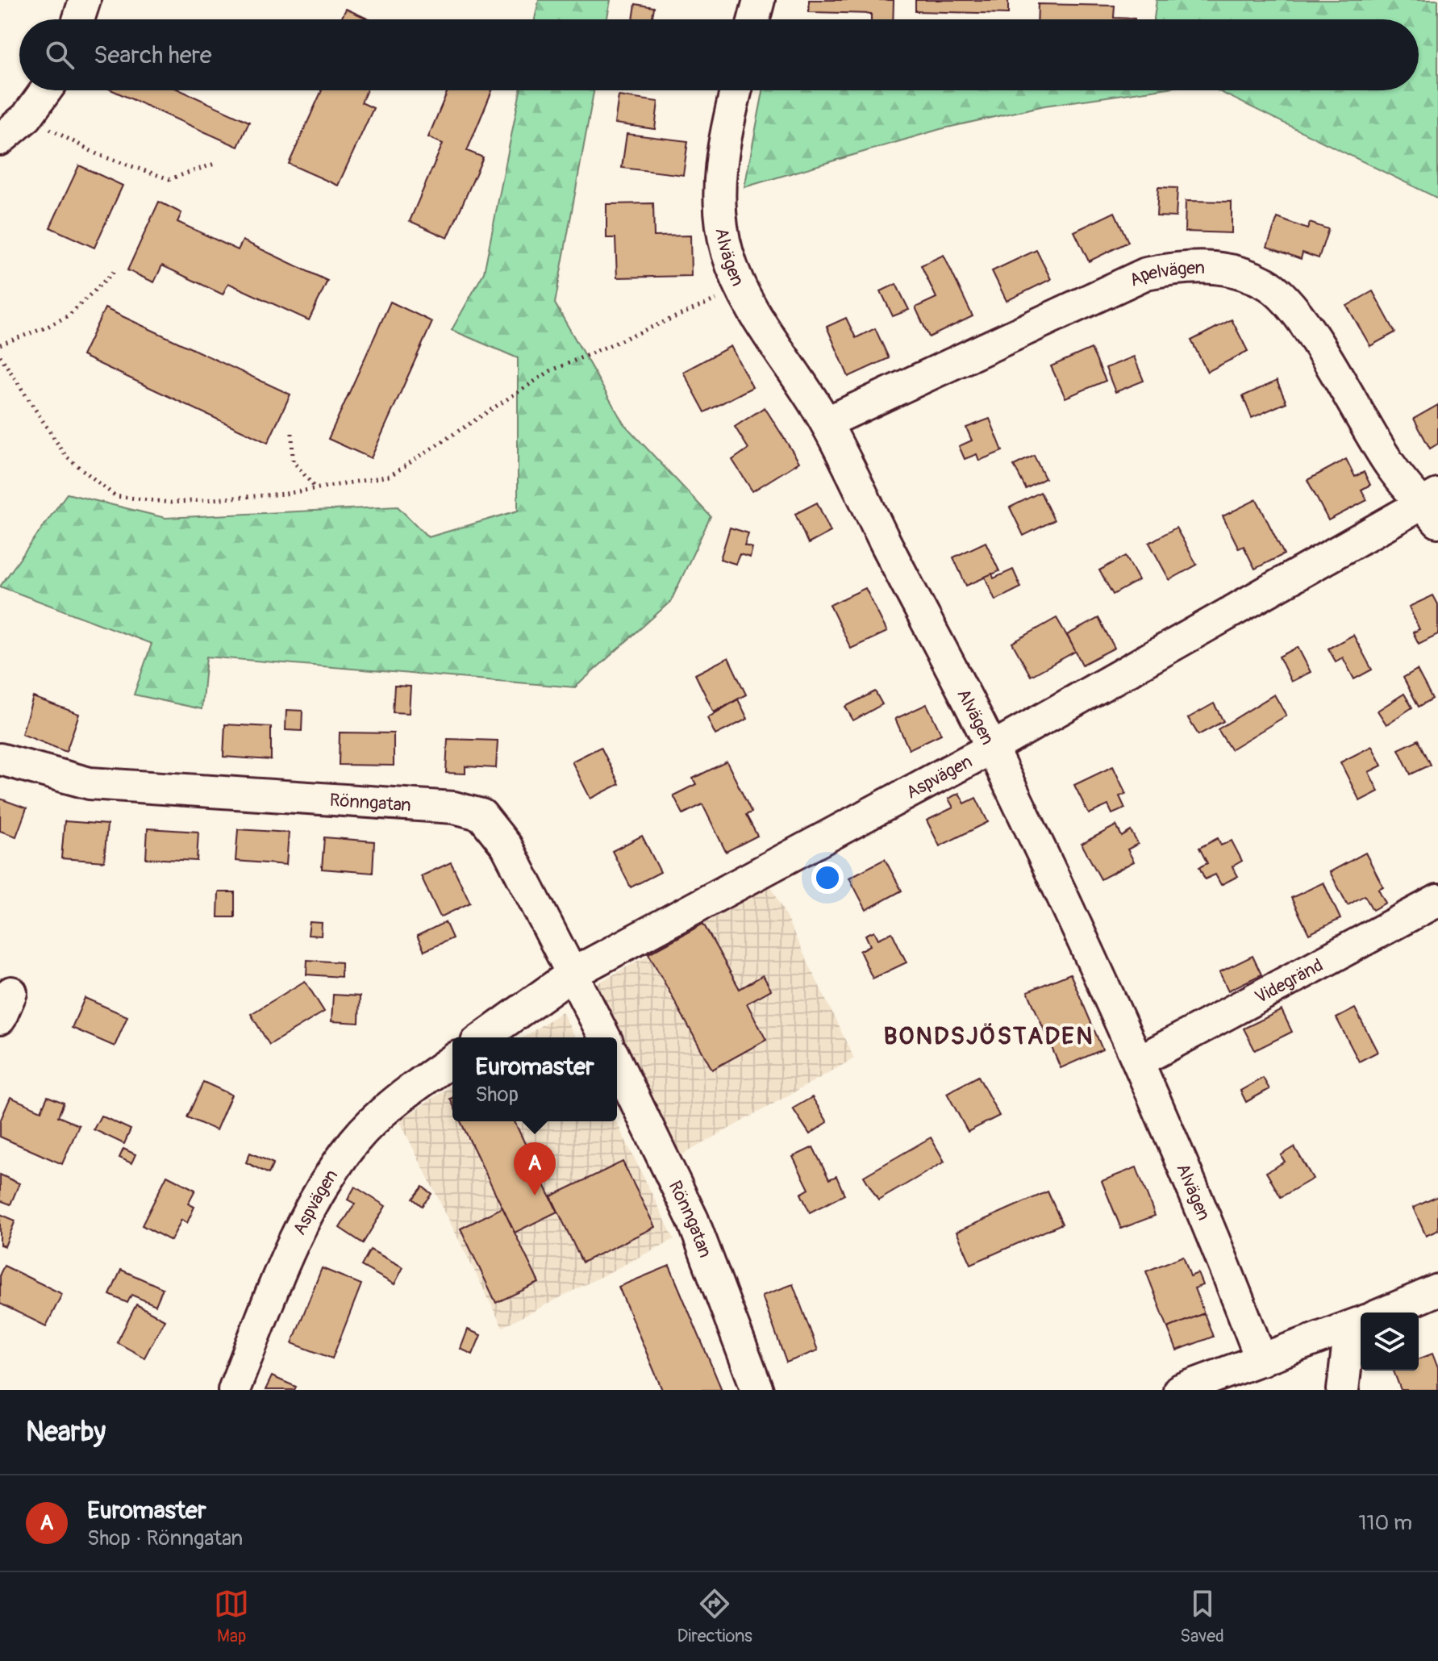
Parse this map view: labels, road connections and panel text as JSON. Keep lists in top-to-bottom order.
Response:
{
  "streets": {
    "street": [
      "Alvägen",
      "Apelvägen",
      "Aspvägen",
      "Rönngatan",
      "Videgränd"
    ]
  },
  "crossings": [
    ["Alvägen", "Apelvägen"],
    ["Alvägen", "Aspvägen"],
    ["Alvägen", "Videgränd"],
    ["Apelvägen", "Aspvägen"],
    ["Aspvägen", "Rönngatan"]
  ],
  "districts": ["BONDSJÖSTADEN"],
  "page": {
    "search": "Search here",
    "popup": ["Euromaster", "Shop"],
    "pins": "A",
    "heading": "Nearby",
    "list": [
      {
        "mark": "A",
        "name": "Euromaster",
        "note": "Shop · Rönngatan",
        "value": "110 m"
      }
    ],
    "nav": ["Map", "Directions", "Saved"]
  }
}
